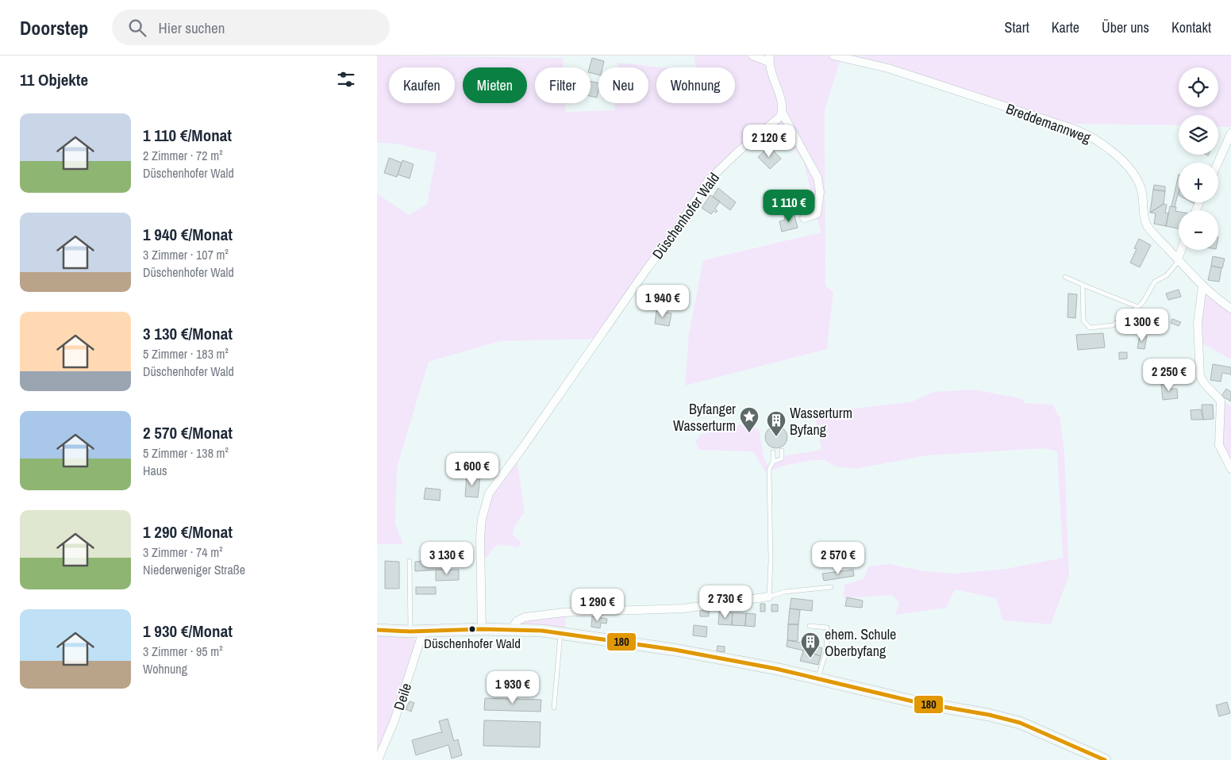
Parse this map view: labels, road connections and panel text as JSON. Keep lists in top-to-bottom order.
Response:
{
  "streets": {
    "street": ["Breddemannweg", "Düschenhofer Wald", "Deile"]
  },
  "places": {
    "place": ["Byfanger Wasserturm"],
    "building": ["Wasserturm Byfang", "ehem. Schule Oberbyfang"],
    "other": ["Düschenhofer Wald"]
  },
  "lines": ["transit line 180"],
  "page": {
    "header": "Doorstep",
    "search": "Hier suchen",
    "nav": [
      "Start",
      "Karte",
      "Über uns",
      "Kontakt"
    ],
    "heading": "11 Objekte",
    "map_buttons": ["+", "−"],
    "chip": [
      "Kaufen",
      "Mieten",
      "Filter",
      "Neu",
      "Wohnung"
    ],
    "list": [
      {
        "name": "1 110 €/Monat",
        "note": "2 Zimmer · 72 m² · Düschenhofer Wald"
      },
      {
        "name": "1 940 €/Monat",
        "note": "3 Zimmer · 107 m² · Düschenhofer Wald"
      },
      {
        "name": "3 130 €/Monat",
        "note": "5 Zimmer · 183 m² · Düschenhofer Wald"
      },
      {
        "name": "2 570 €/Monat",
        "note": "5 Zimmer · 138 m² · Haus"
      },
      {
        "name": "1 290 €/Monat",
        "note": "3 Zimmer · 74 m² · Niederweniger Straße"
      },
      {
        "name": "1 930 €/Monat",
        "note": "3 Zimmer · 95 m² · Wohnung"
      }
    ],
    "price": [
      "2 120 €",
      "1 110 €",
      "1 940 €",
      "1 300 €",
      "2 250 €",
      "1 600 €",
      "3 130 €",
      "2 570 €",
      "2 730 €",
      "1 290 €",
      "1 930 €"
    ]
  }
}
